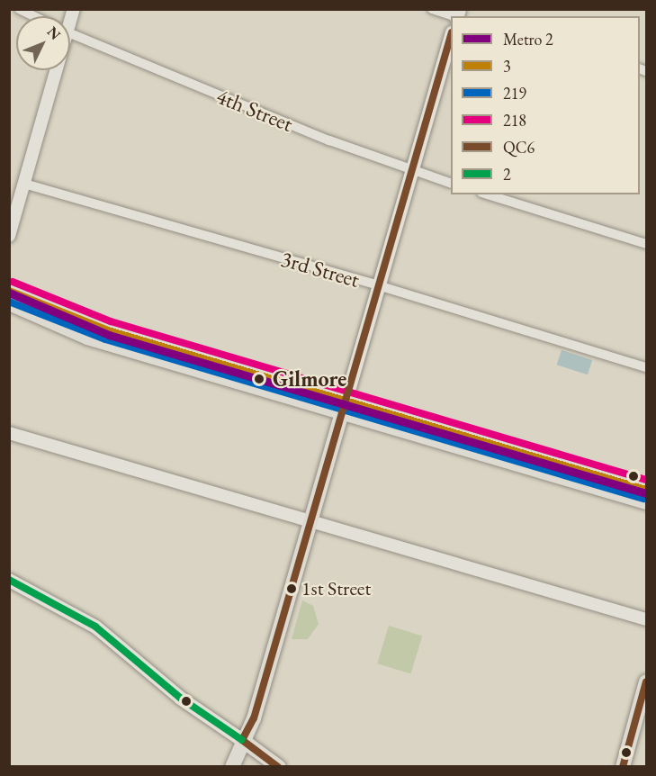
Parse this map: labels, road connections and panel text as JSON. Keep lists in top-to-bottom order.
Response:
{
  "streets": {
    "street": ["4th Street", "3rd Street"]
  },
  "places": ["Gilmore", "1st Street"],
  "lines": [
    "transit line QC6",
    "transit line 218",
    "transit line 3",
    "metro line 2",
    "transit line 219",
    "transit line 2"
  ],
  "legend": [
    "Metro 2",
    "3",
    "219",
    "218",
    "QC6",
    "2"
  ],
  "north": "top right"
}
